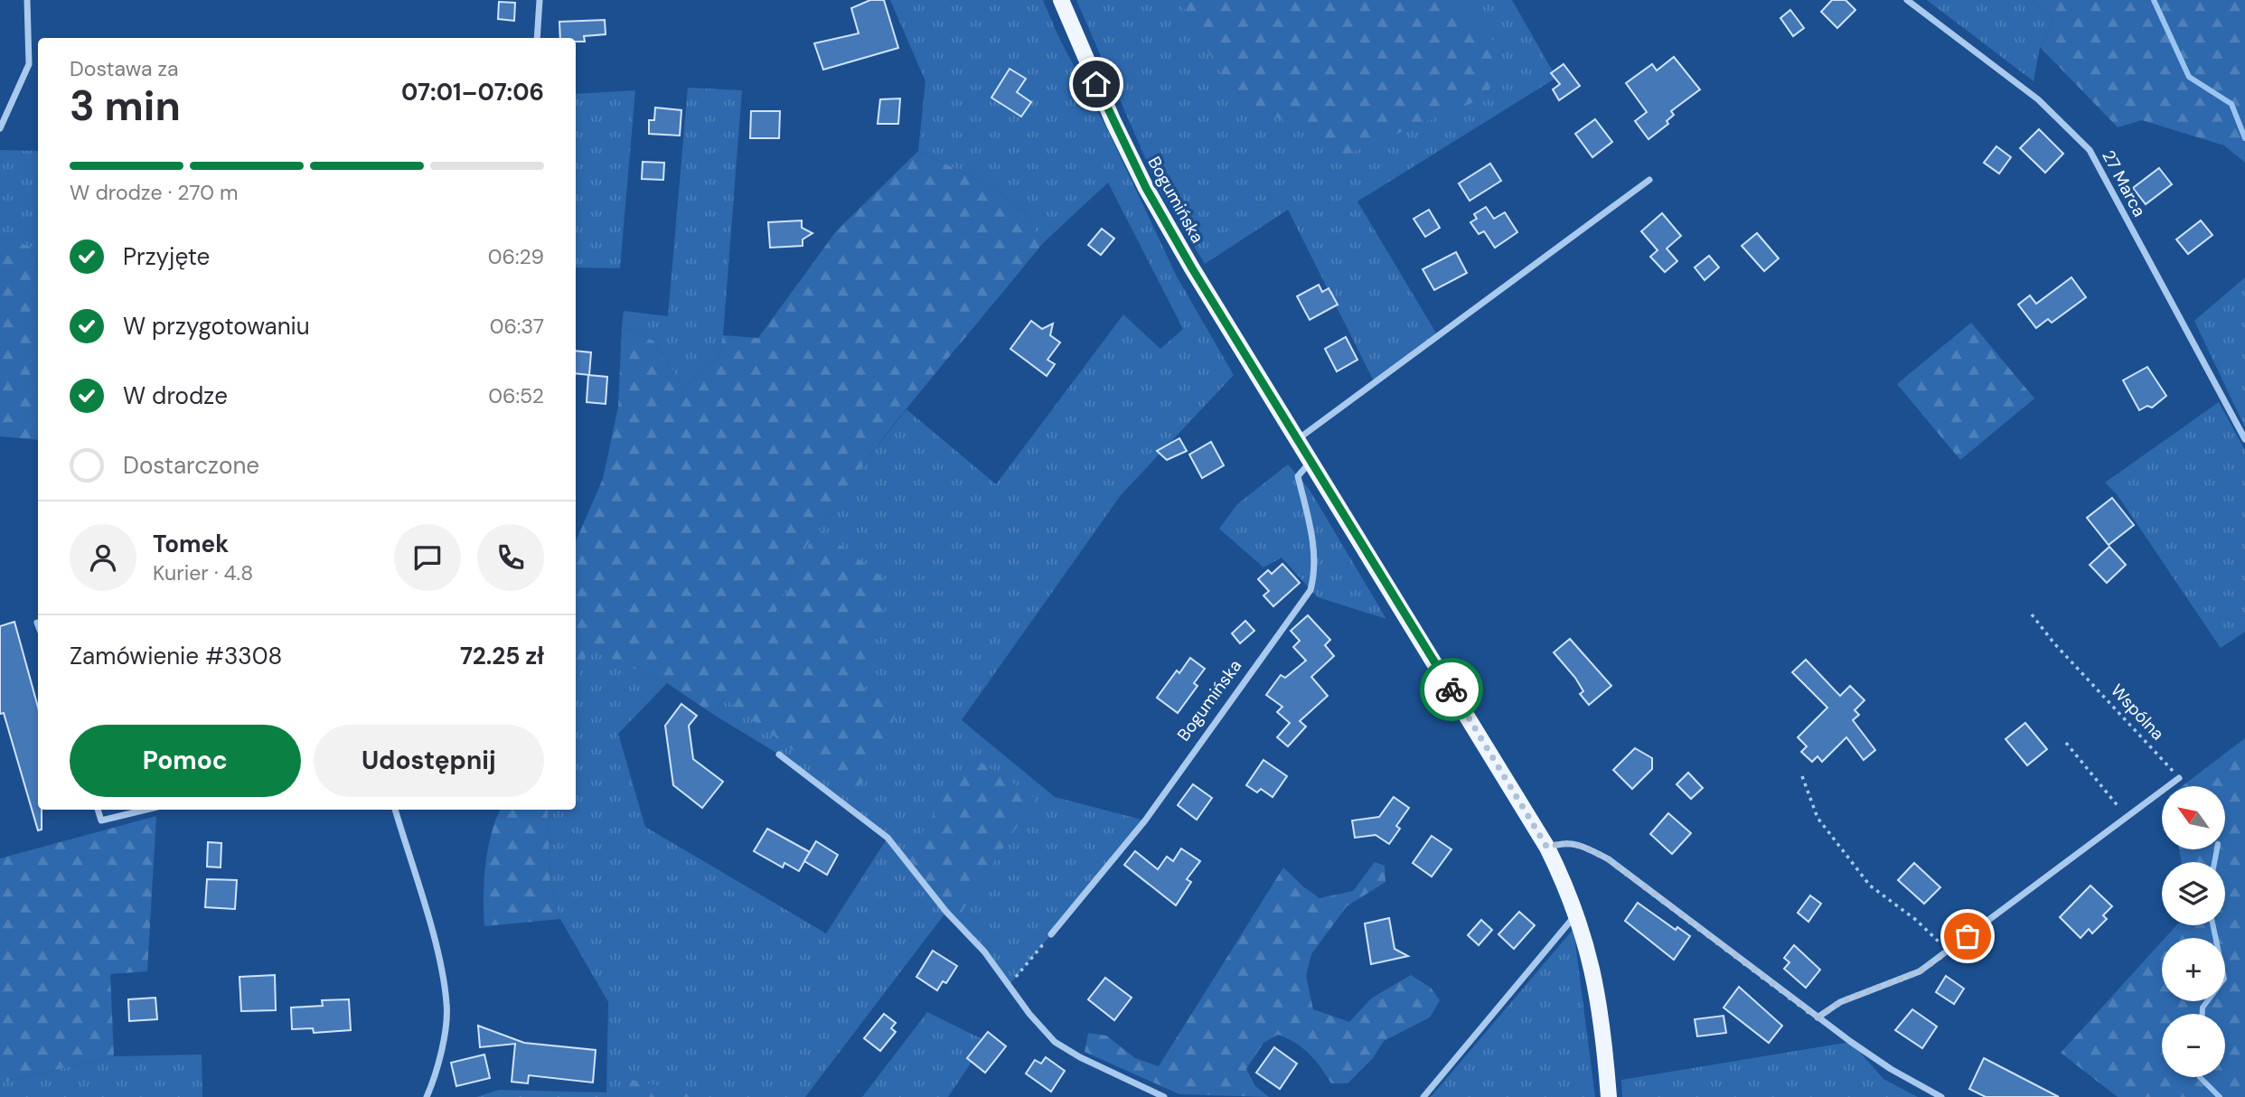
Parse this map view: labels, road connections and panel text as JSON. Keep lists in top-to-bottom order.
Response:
{
  "streets": {
    "main road": ["Bogumińska"],
    "street": ["27 Marca"],
    "path": ["Wspólna"]
  },
  "north": "top left",
  "page": {
    "heading": ["3 min", "Dostawa za", "07:01–07:06"],
    "panel": [
      "Tomek",
      "Kurier · 4.8",
      "Zamówienie #3308",
      "72.25 zł"
    ],
    "bar": "W drodze · 270 m",
    "list": [
      ["Przyjęte", "06:29"],
      ["W przygotowaniu", "06:37"],
      ["W drodze", "06:52"],
      "Dostarczone"
    ],
    "buttons": ["Pomoc", "Udostępnij"],
    "map_buttons": ["+", "−"]
  }
}
